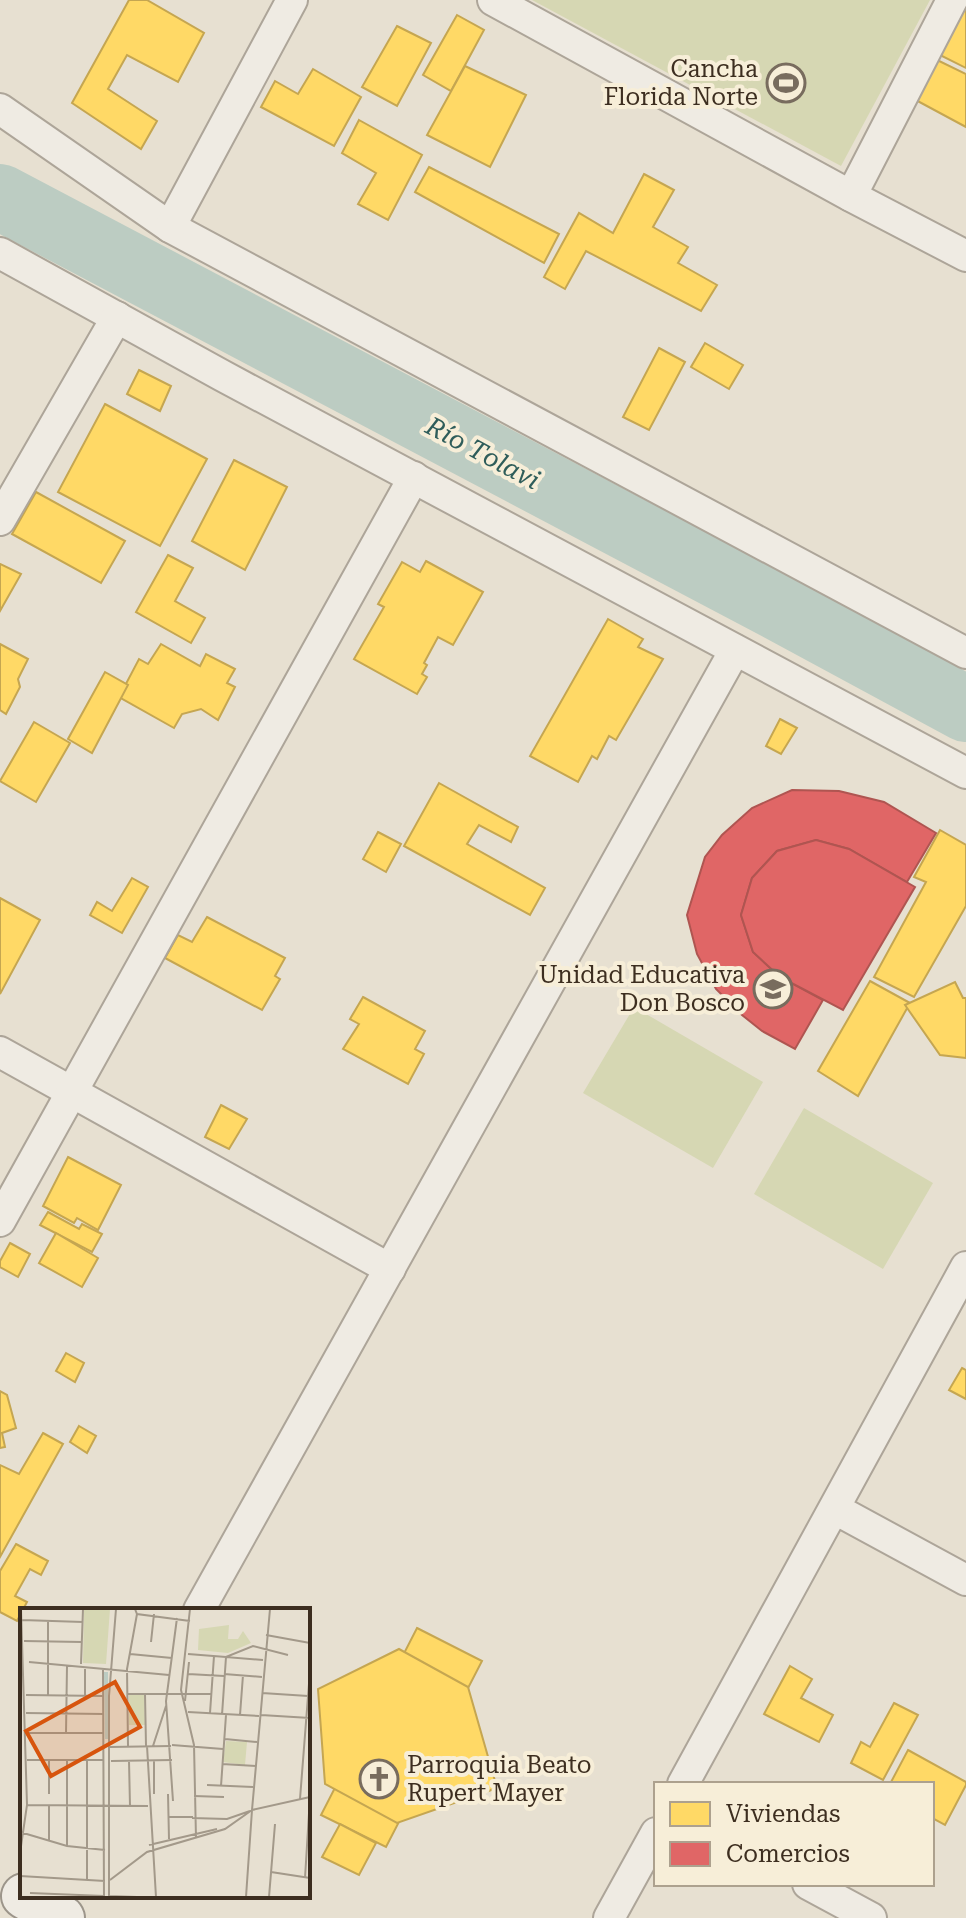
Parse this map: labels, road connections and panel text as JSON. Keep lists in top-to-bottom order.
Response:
{
  "water": ["Río Tolavi"],
  "places": {
    "sports": ["Cancha Florida Norte"],
    "school or university": ["Unidad Educativa Don Bosco"],
    "church": ["Parroquia Beato Rupert Mayer"]
  },
  "legend": ["Viviendas", "Comercios"]
}
